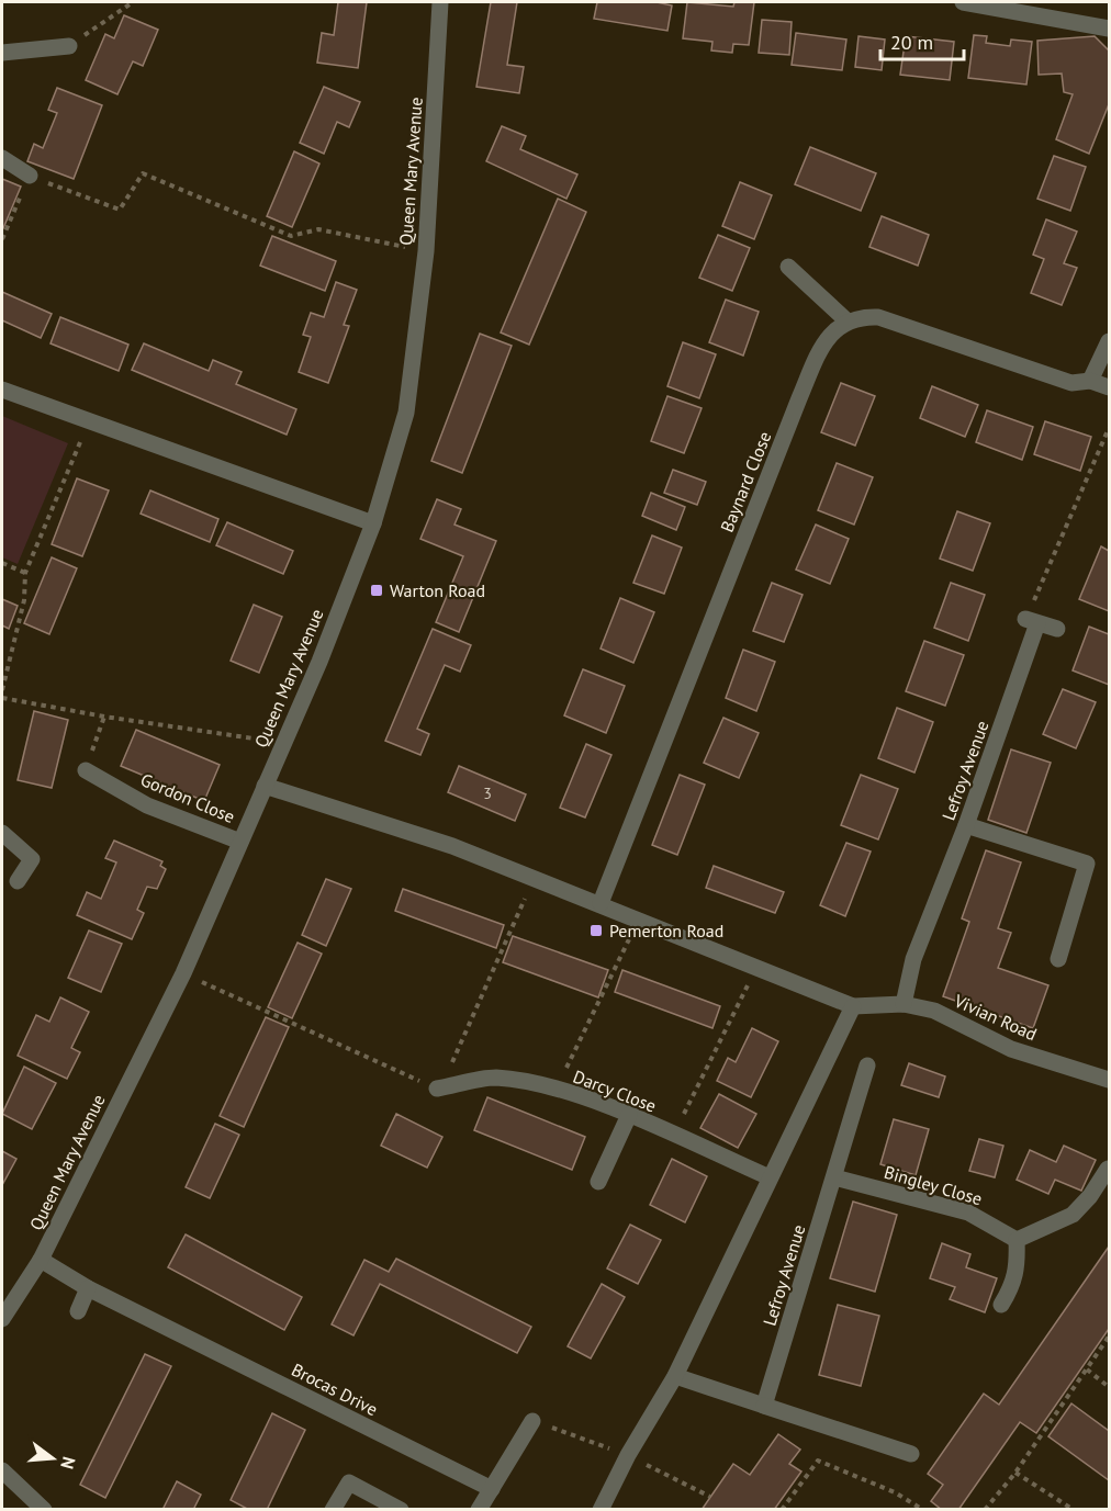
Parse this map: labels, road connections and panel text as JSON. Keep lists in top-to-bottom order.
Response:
{
  "streets": {
    "street": [
      "Queen Mary Avenue",
      "Baynard Close",
      "Lefroy Avenue",
      "Gordon Close",
      "Vivian Road",
      "Darcy Close",
      "Bingley Close",
      "Brocas Drive"
    ]
  },
  "crossings": [
    ["Queen Mary Avenue", "Gordon Close"],
    ["Queen Mary Avenue", "Brocas Drive"],
    ["Lefroy Avenue", "Vivian Road"],
    ["Lefroy Avenue", "Bingley Close"]
  ],
  "places": {
    "transit": ["Warton Road", "Pemerton Road"]
  },
  "house_numbers": ["3"],
  "scale_bar": "20 m",
  "north": "right"
}
